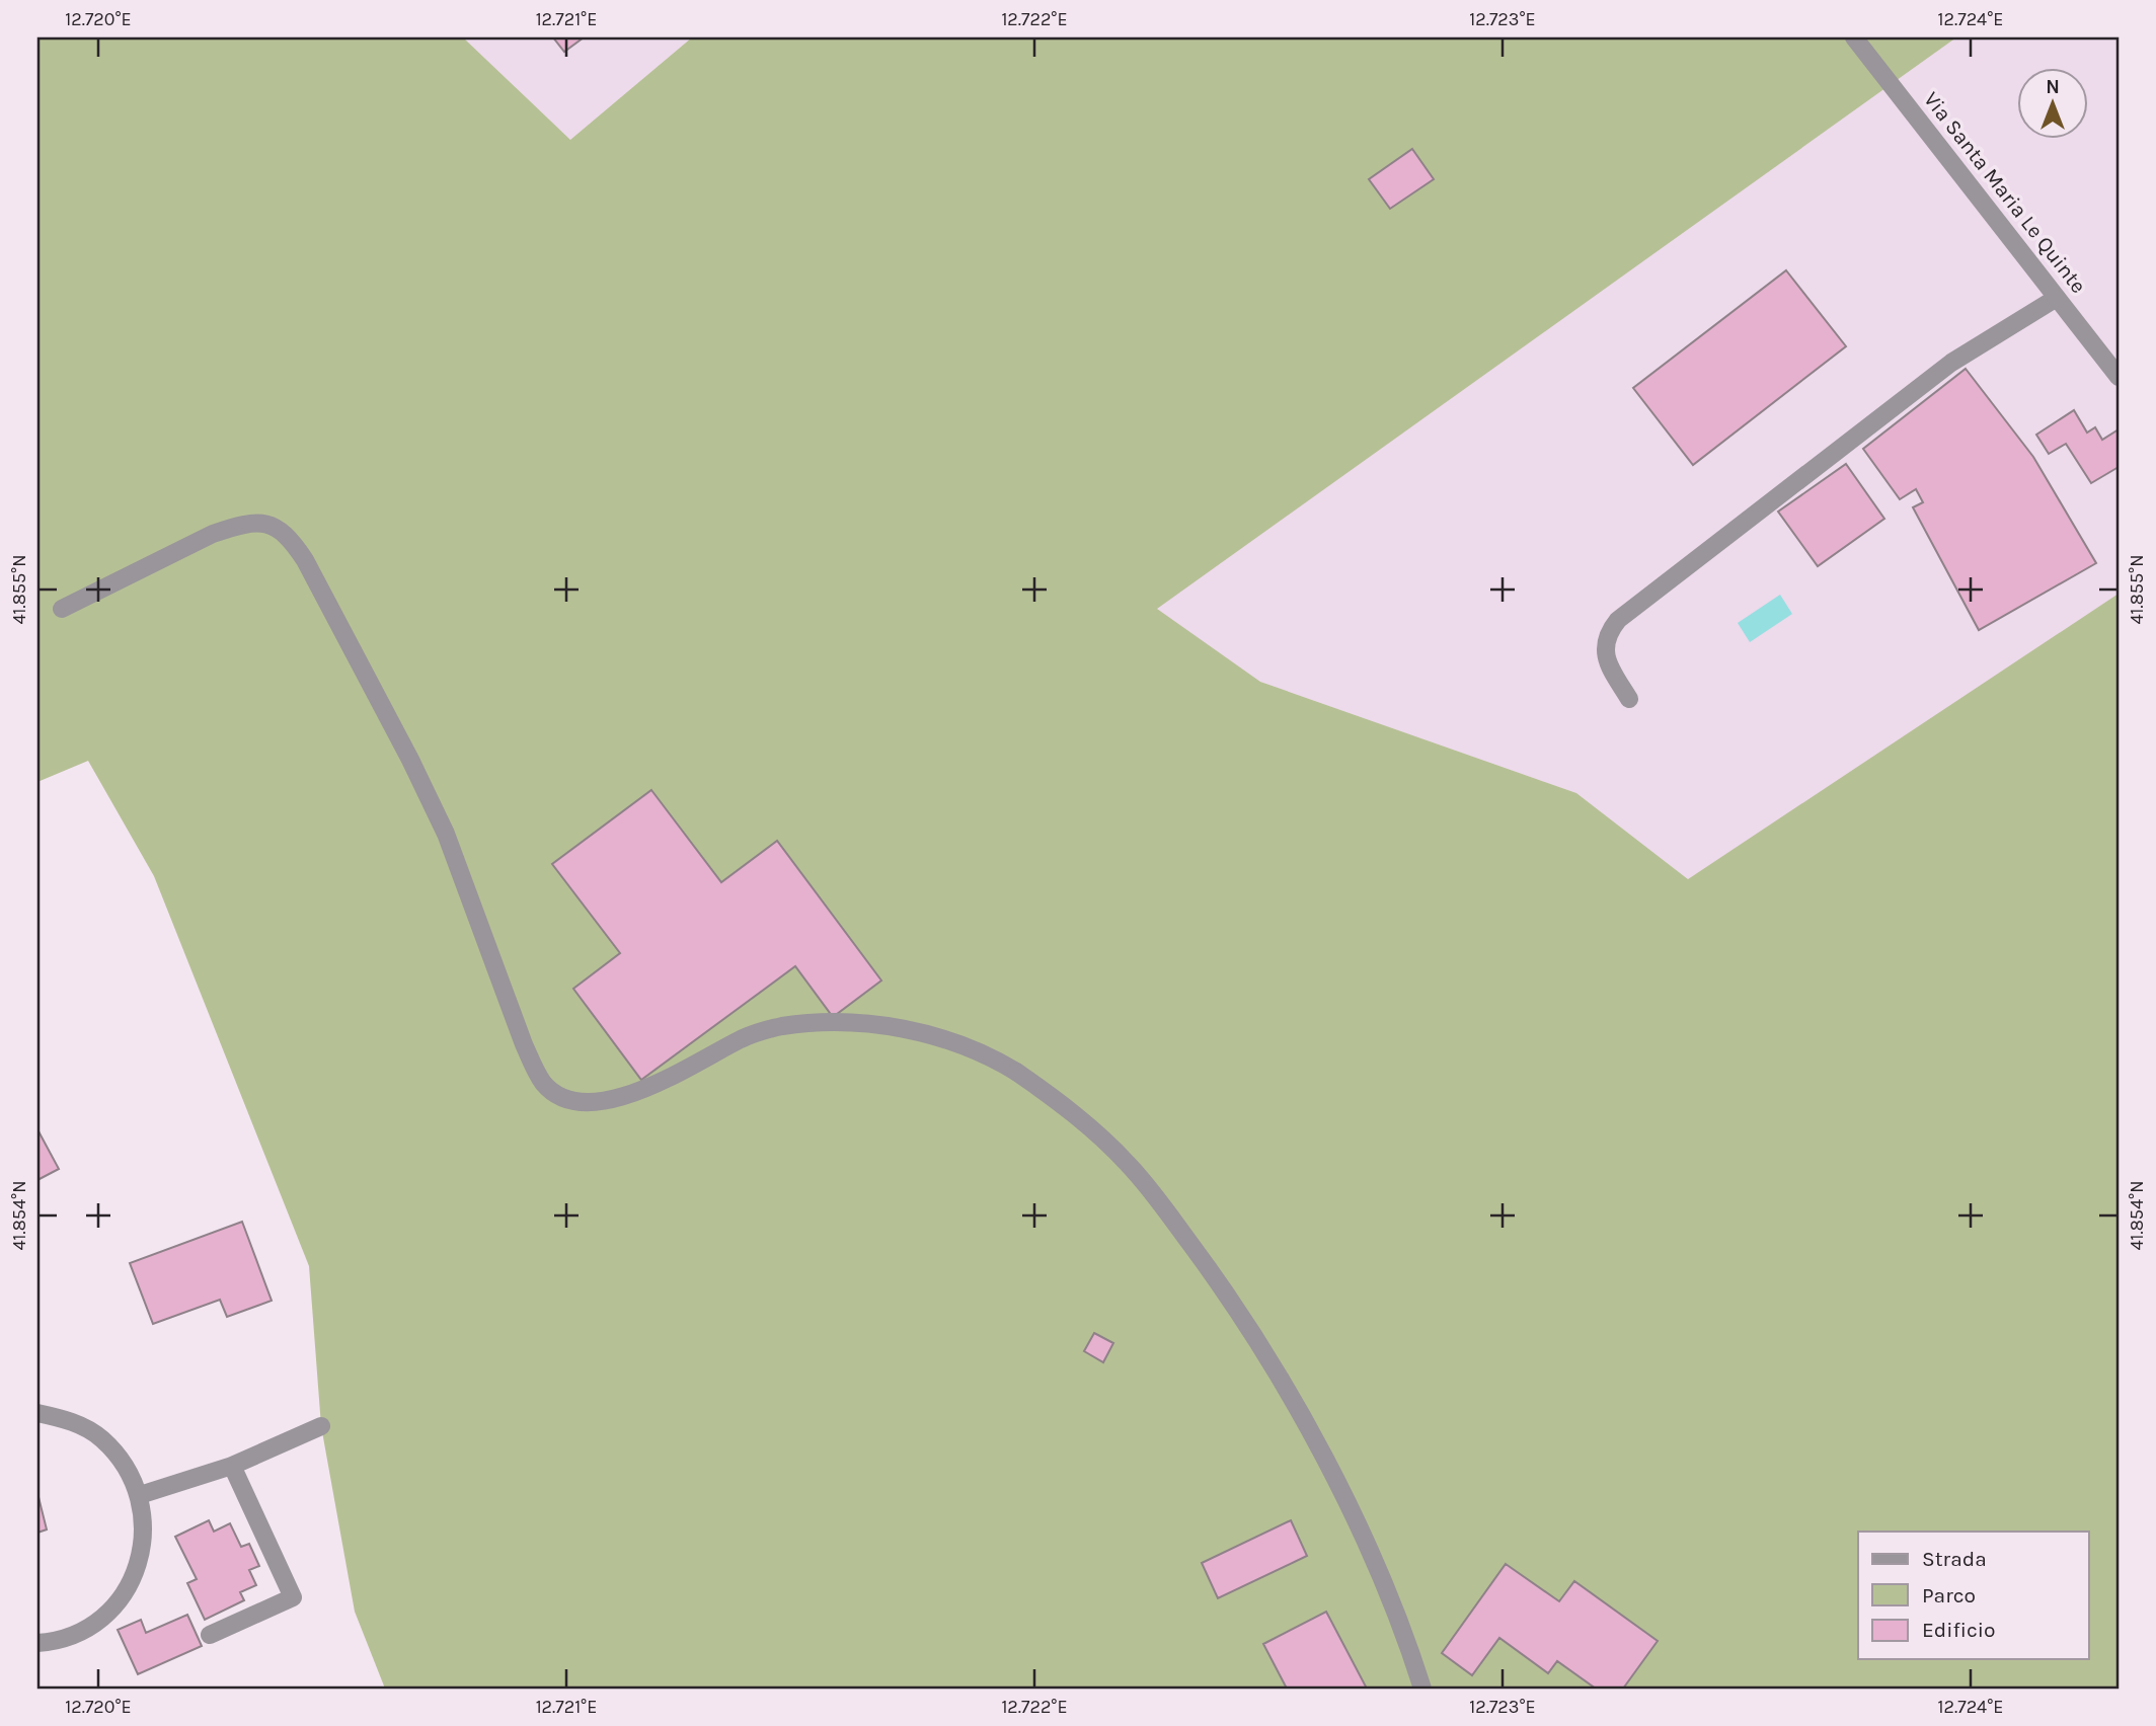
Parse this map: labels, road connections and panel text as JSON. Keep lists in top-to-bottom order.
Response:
{
  "streets": {
    "street": ["Via Santa Maria Le Quinte"]
  },
  "legend": ["Strada", "Parco", "Edificio"],
  "north": "top",
  "coordinates": [
    "12.720°E",
    "12.721°E",
    "12.722°E",
    "12.723°E",
    "12.724°E",
    "41.855°N",
    "41.854°N"
  ]
}
